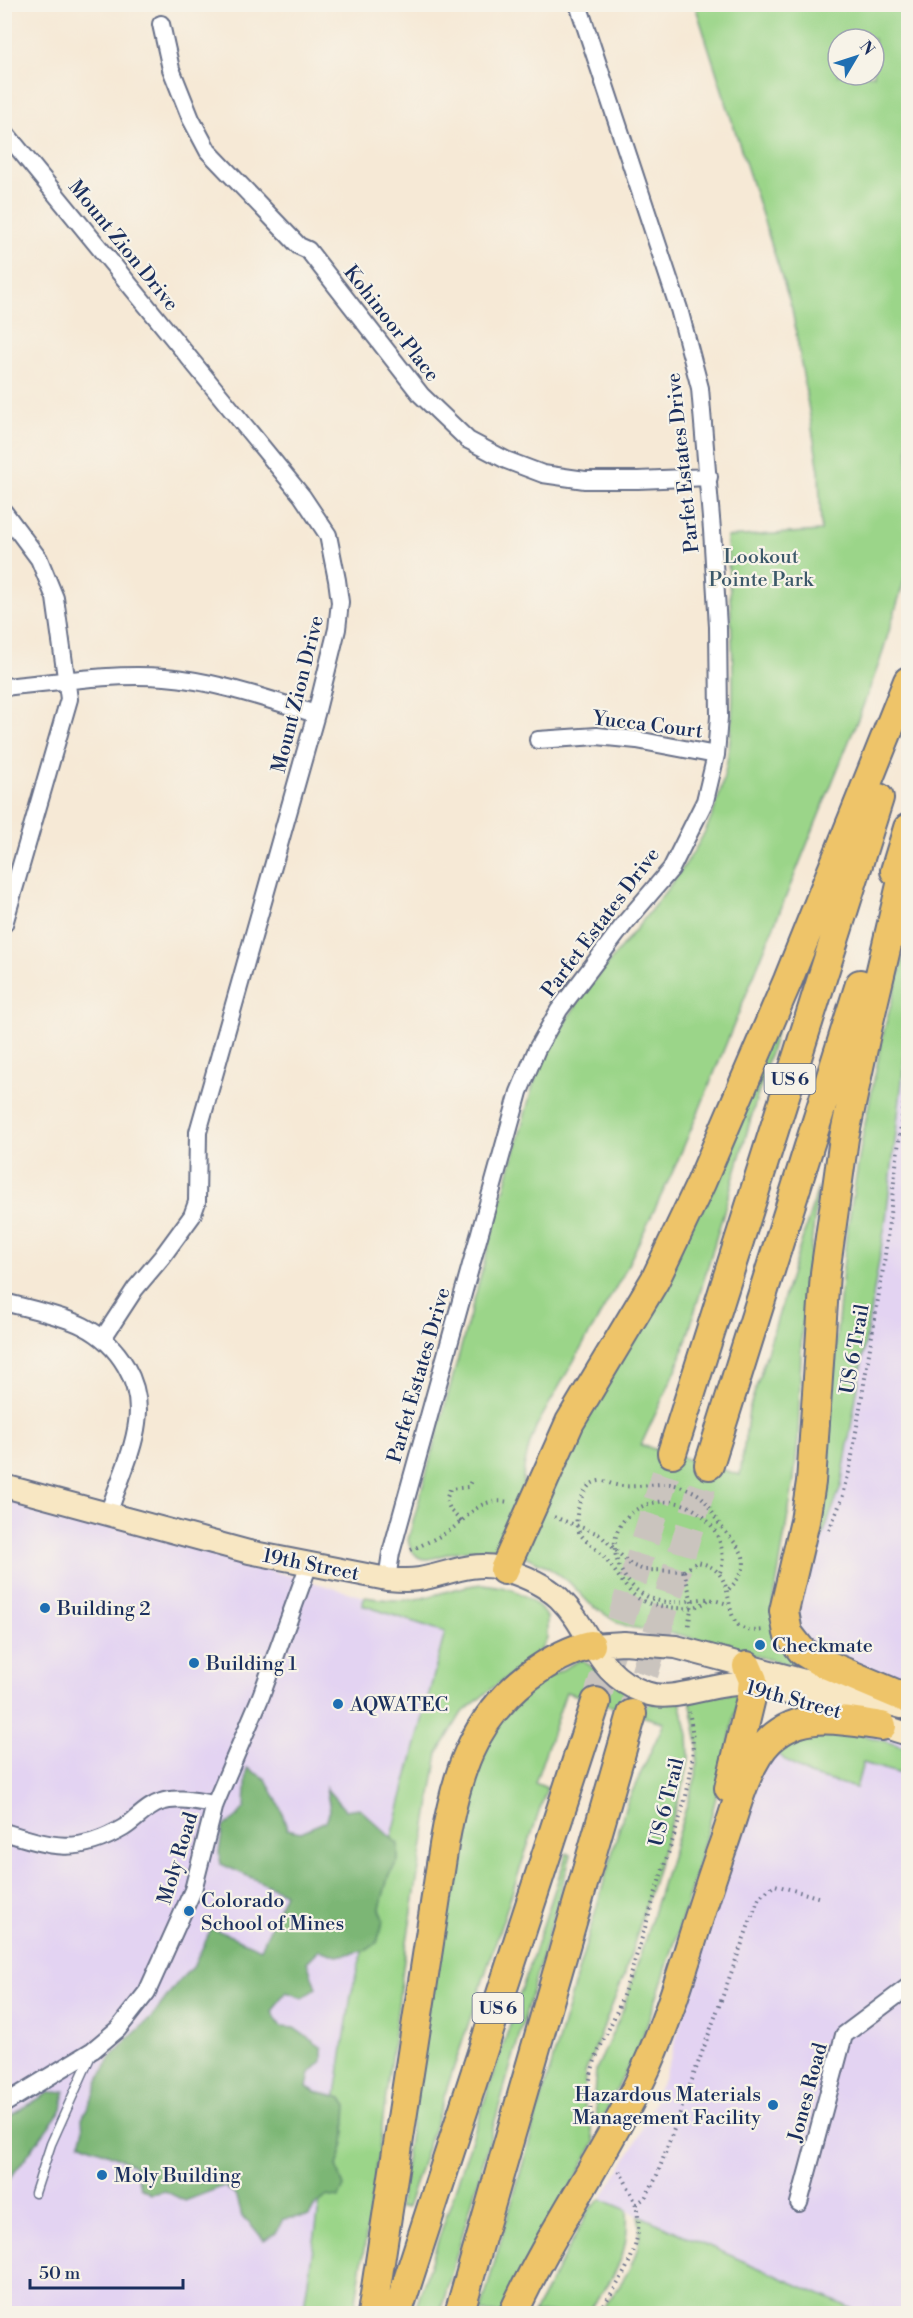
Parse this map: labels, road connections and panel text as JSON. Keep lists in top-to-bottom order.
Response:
{
  "streets": {
    "highway": ["US 6"],
    "main road": ["19th Street"],
    "street": [
      "Mount Zion Drive",
      "Kohinoor Place",
      "Parfet Estates Drive",
      "Yucca Court",
      "Moly Road",
      "Jones Road"
    ],
    "path": ["US 6 Trail"]
  },
  "crossings": [
    ["Kohinoor Place", "Parfet Estates Drive"],
    ["Parfet Estates Drive", "Yucca Court"],
    ["Parfet Estates Drive", "19th Street"],
    ["US 6 Trail", "19th Street"],
    ["19th Street", "Moly Road"]
  ],
  "parks": ["Lookout Pointe Park"],
  "places": [
    "Building 2",
    "Checkmate",
    "Building 1",
    "AQWATEC",
    "Colorado School of Mines",
    "Hazardous Materials Management Facility",
    "Moly Building"
  ],
  "scale_bar": "50 m",
  "north": "top right"
}
